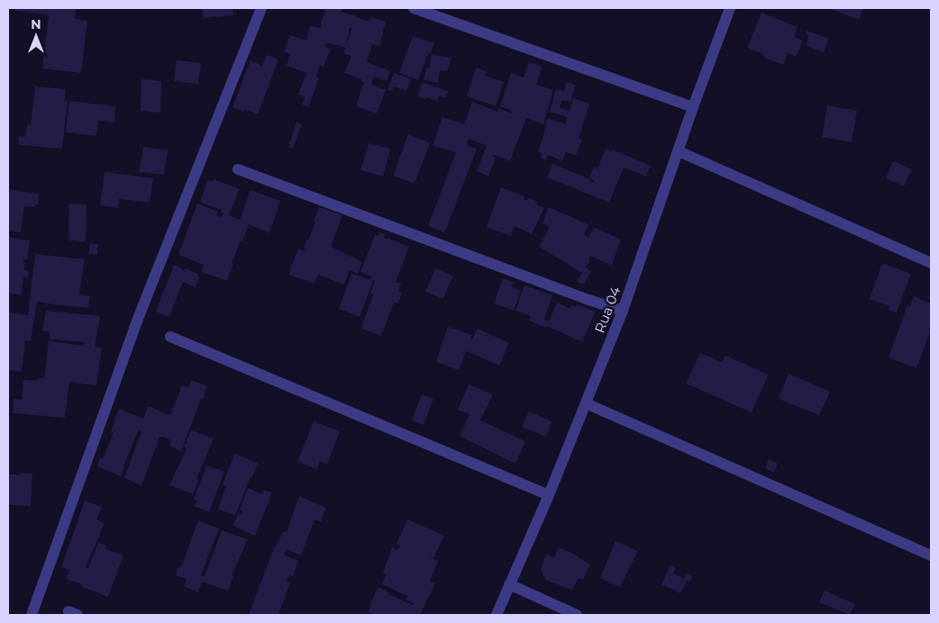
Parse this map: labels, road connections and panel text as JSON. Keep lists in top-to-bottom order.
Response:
{
  "streets": {
    "street": ["Rua 04"]
  },
  "north": "top"
}
